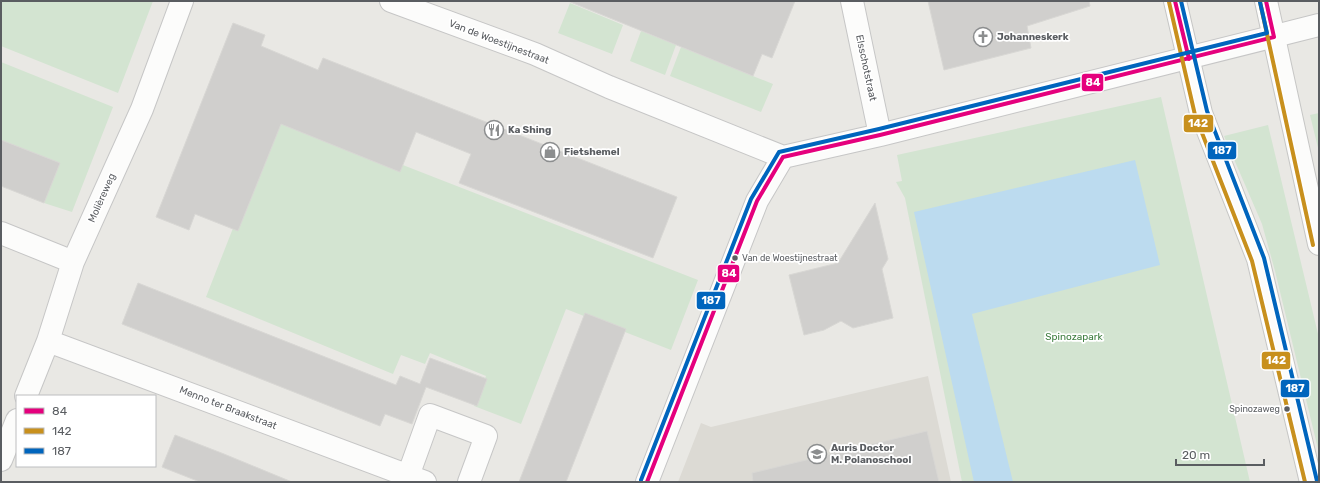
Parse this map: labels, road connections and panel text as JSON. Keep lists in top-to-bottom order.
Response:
{
  "streets": {
    "street": [
      "Van de Woestijnestraat",
      "Elsschotstraat",
      "Molièreweg",
      "Menno ter Braakstraat"
    ]
  },
  "crossings": [
    ["Molièreweg", "Menno ter Braakstraat"]
  ],
  "parks": ["Spinozapark"],
  "places": {
    "church": ["Johanneskerk"],
    "restaurant": ["Ka Shing"],
    "shop": ["Fietshemel"],
    "other": ["Van de Woestijnestraat", "Spinozaweg"],
    "school or university": ["Auris Doctor M. Polanoschool"]
  },
  "lines": ["transit line 84", "transit line 187", "transit line 142"],
  "legend": ["84", "142", "187"],
  "scale_bar": "20 m"
}
